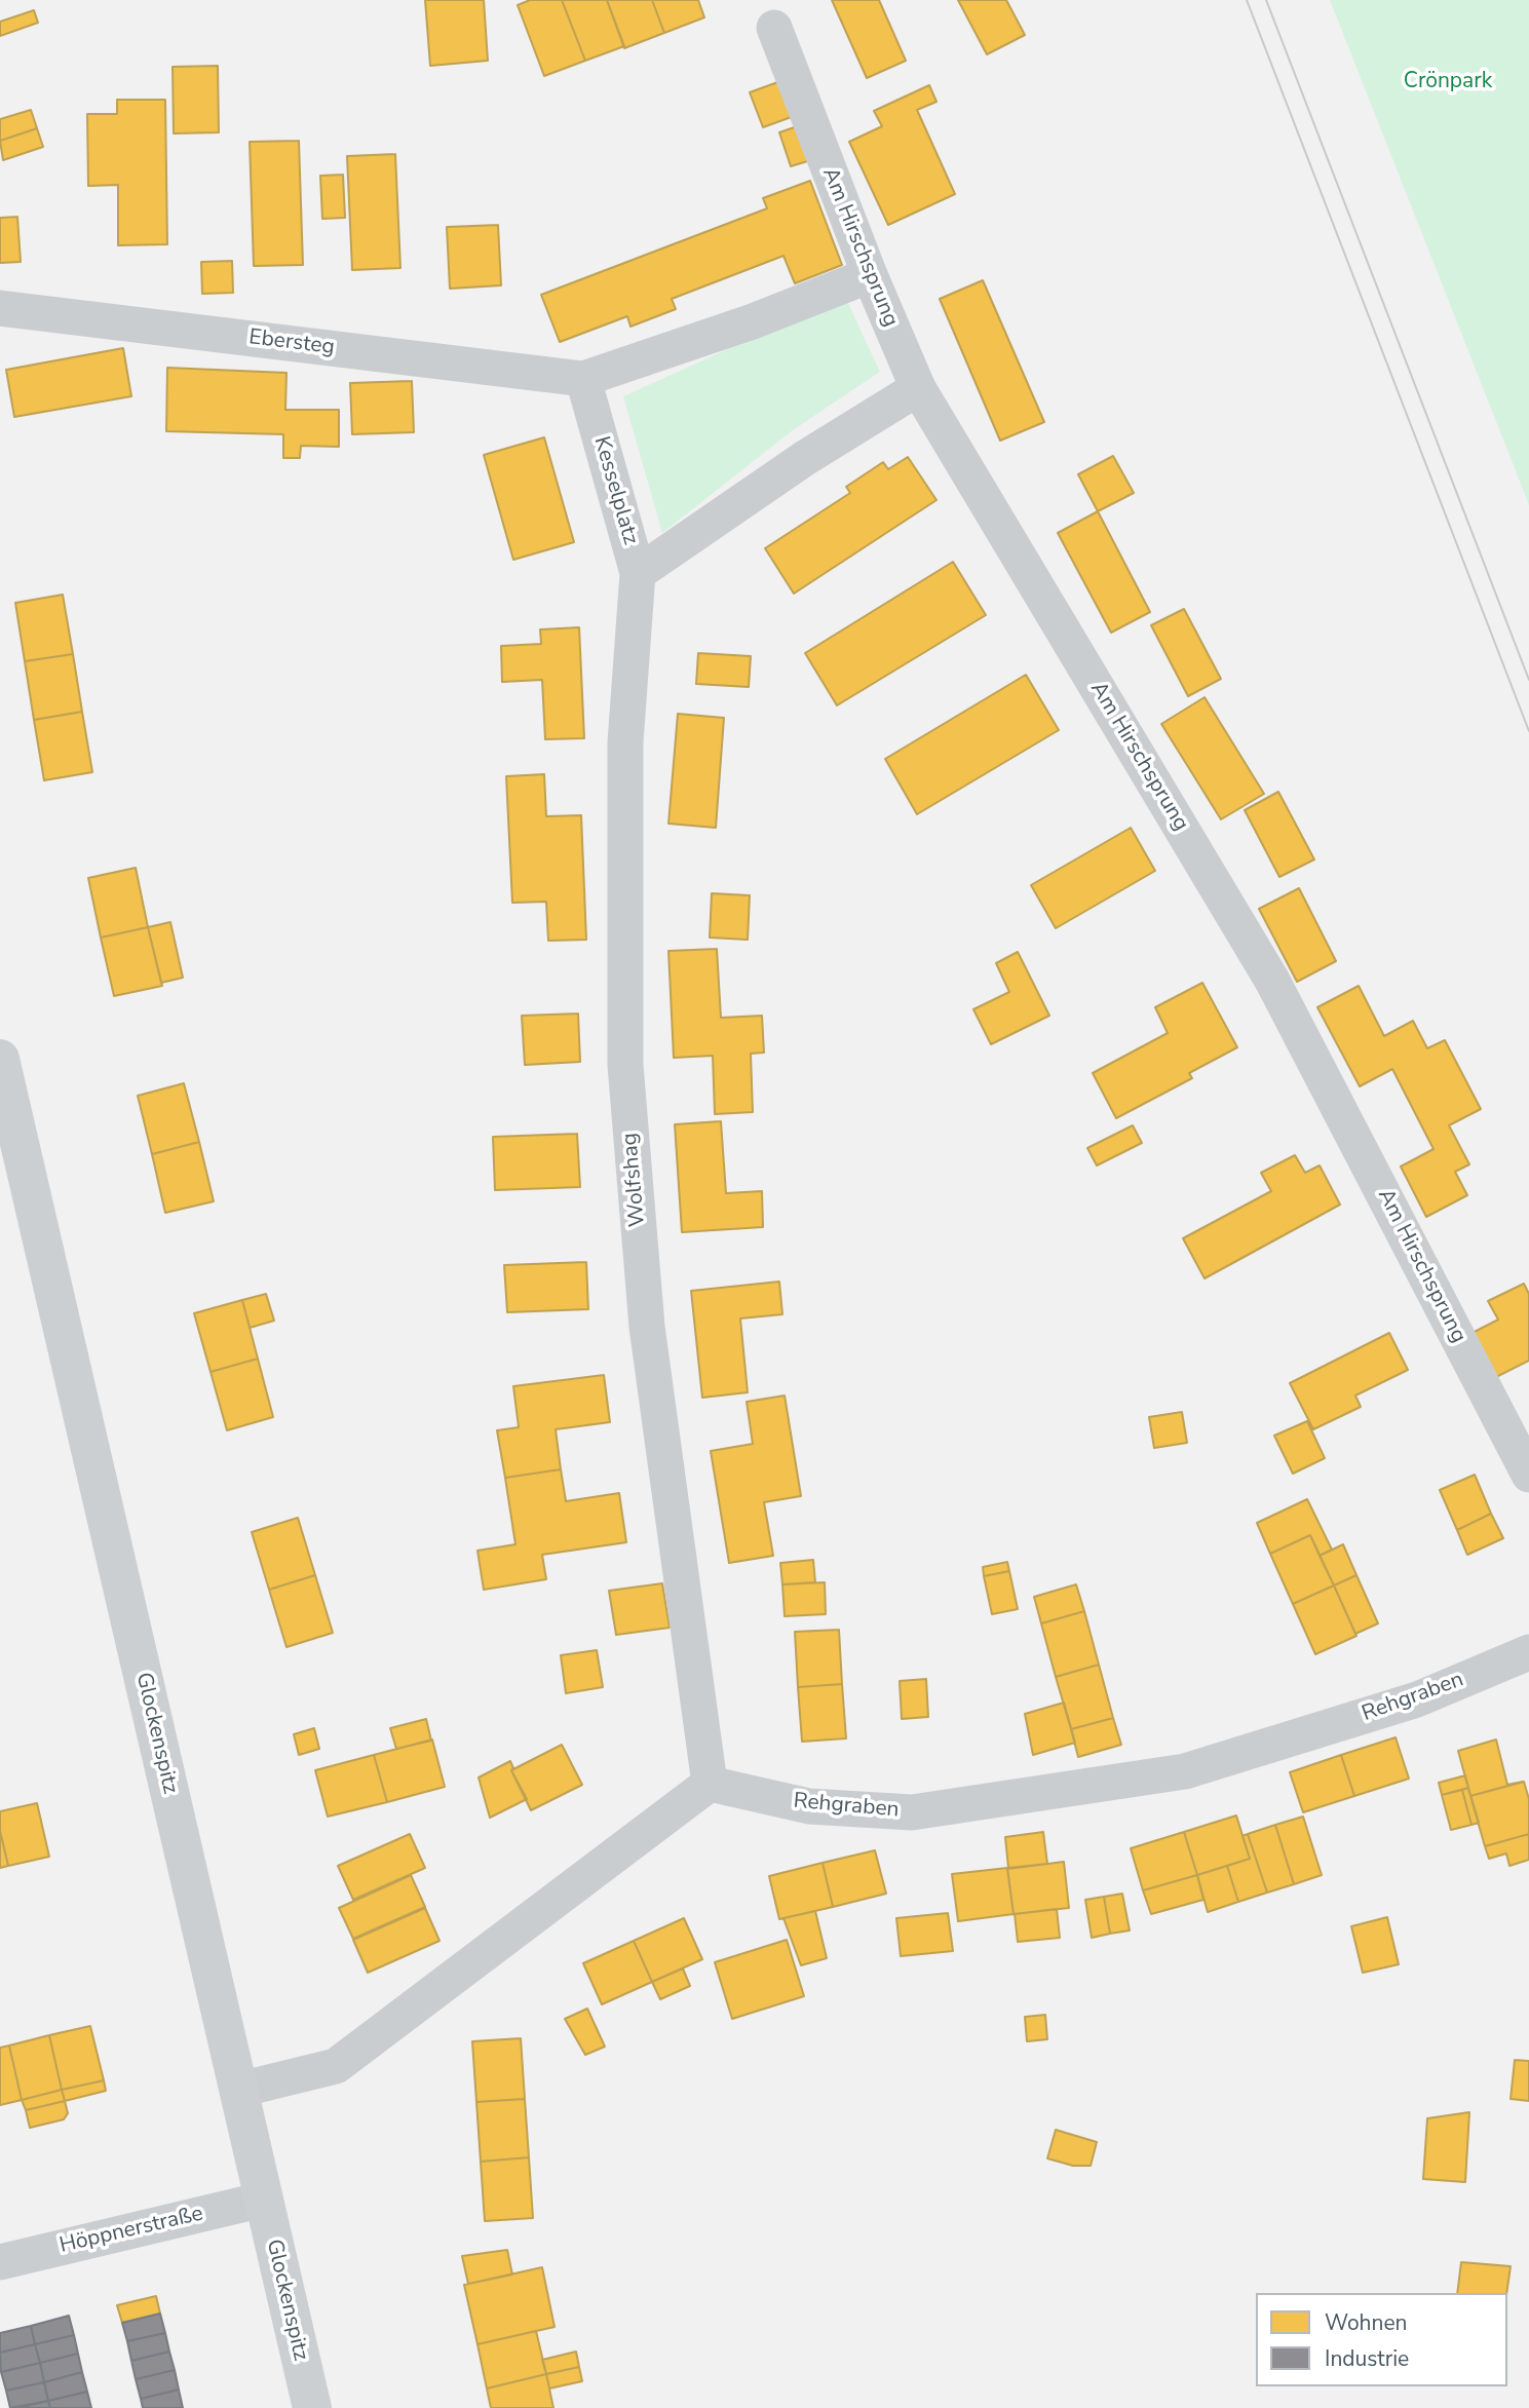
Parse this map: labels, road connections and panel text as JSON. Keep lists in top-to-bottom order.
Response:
{
  "streets": {
    "main road": ["Glockenspitz"],
    "street": [
      "Am Hirschsprung",
      "Ebersteg",
      "Kesselplatz",
      "Wolfshag",
      "Rehgraben",
      "Höppnerstraße"
    ]
  },
  "crossings": [
    ["Am Hirschsprung", "Kesselplatz"],
    ["Ebersteg", "Kesselplatz"],
    ["Kesselplatz", "Wolfshag"],
    ["Wolfshag", "Rehgraben"],
    ["Glockenspitz", "Höppnerstraße"]
  ],
  "parks": ["Crönpark"],
  "legend": ["Wohnen", "Industrie"]
}
